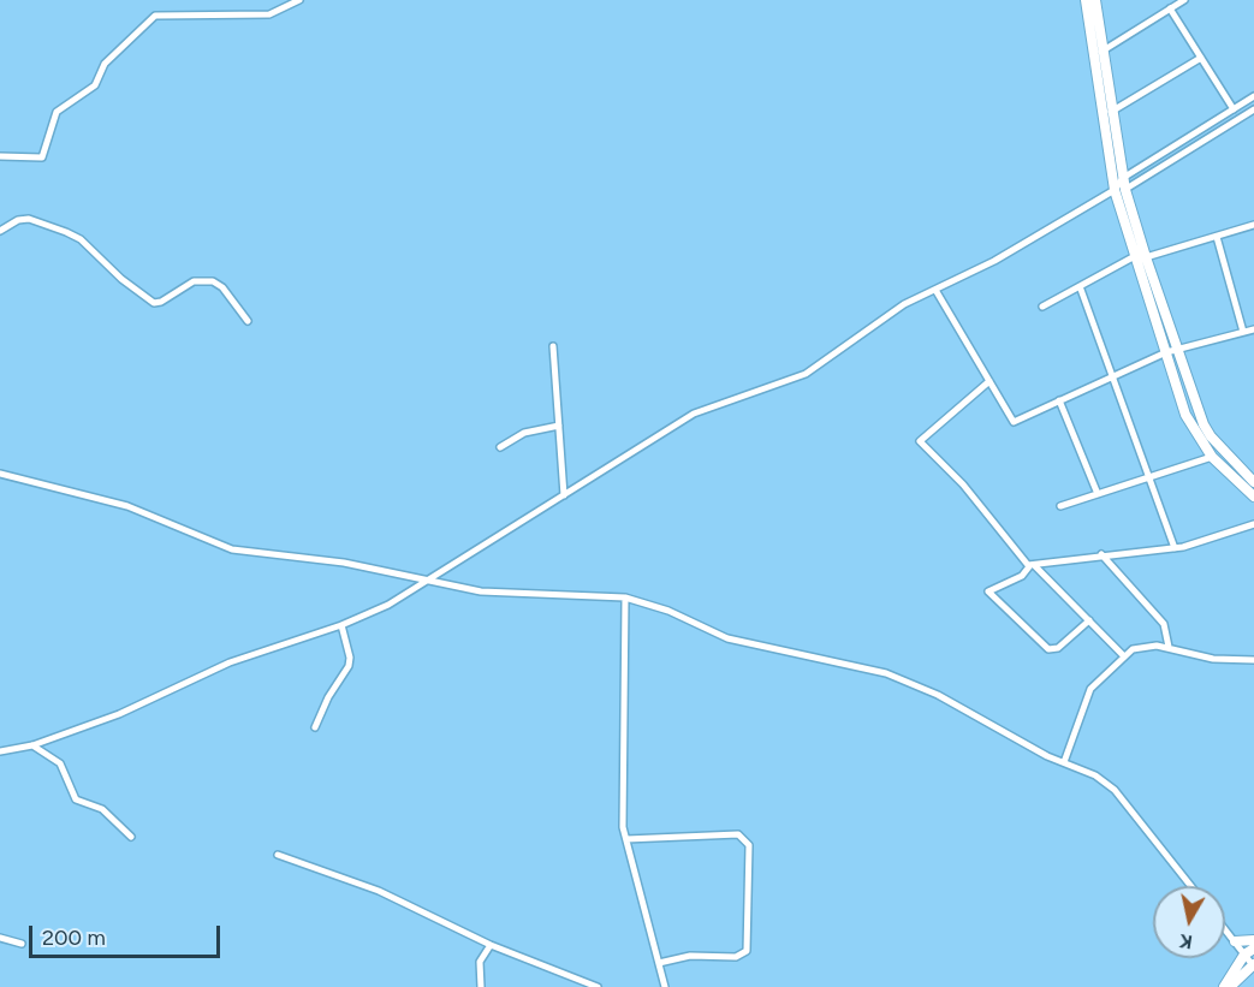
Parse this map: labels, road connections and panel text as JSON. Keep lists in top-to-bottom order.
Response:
{
  "scale_bar": "200 m",
  "north": "bottom"
}
